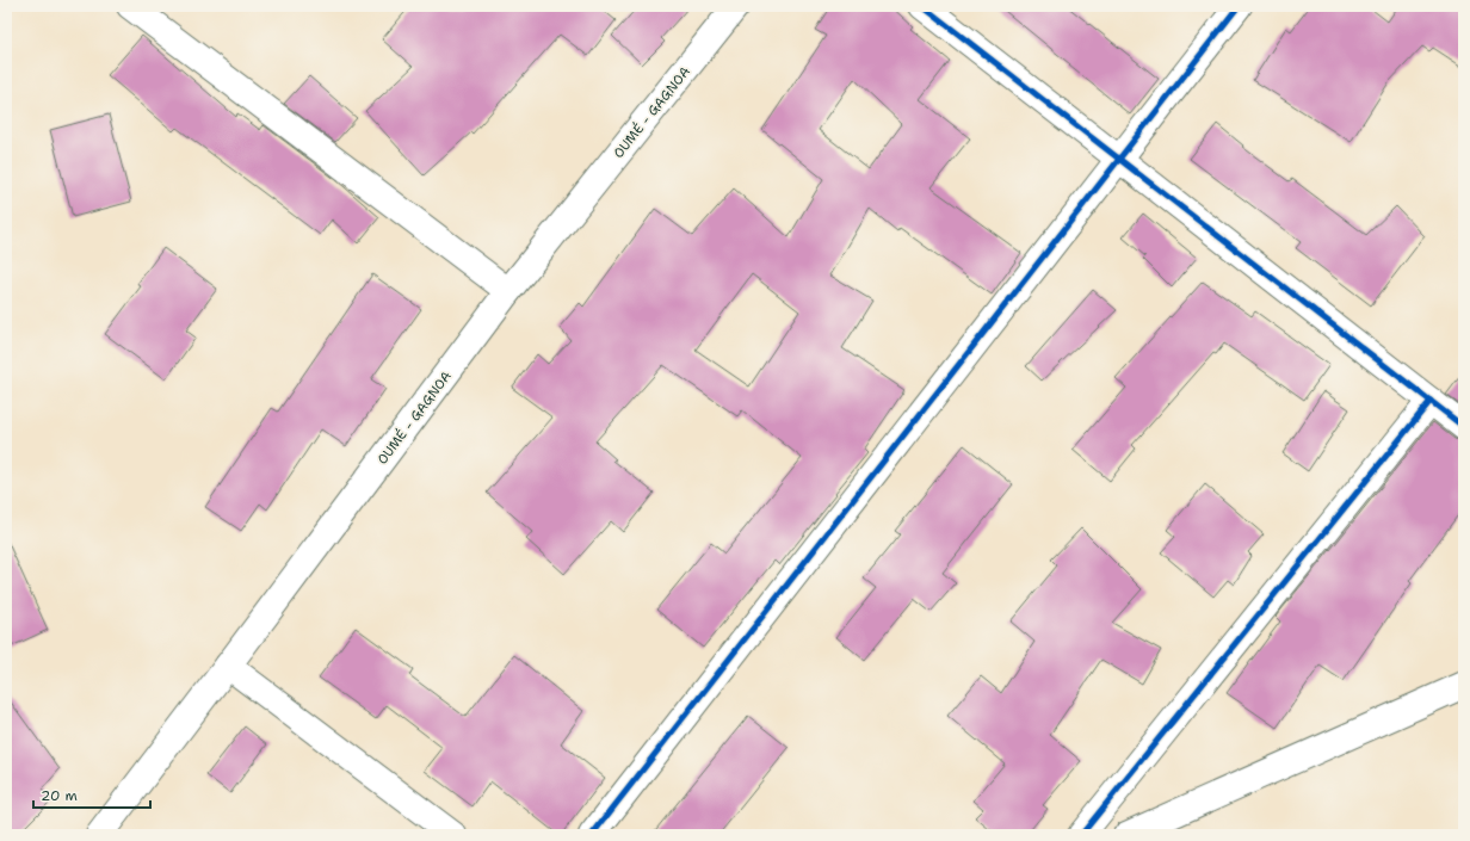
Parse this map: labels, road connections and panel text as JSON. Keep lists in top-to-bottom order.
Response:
{
  "streets": {
    "street": ["OUMÉ - GAGNOA"]
  },
  "scale_bar": "20 m"
}
